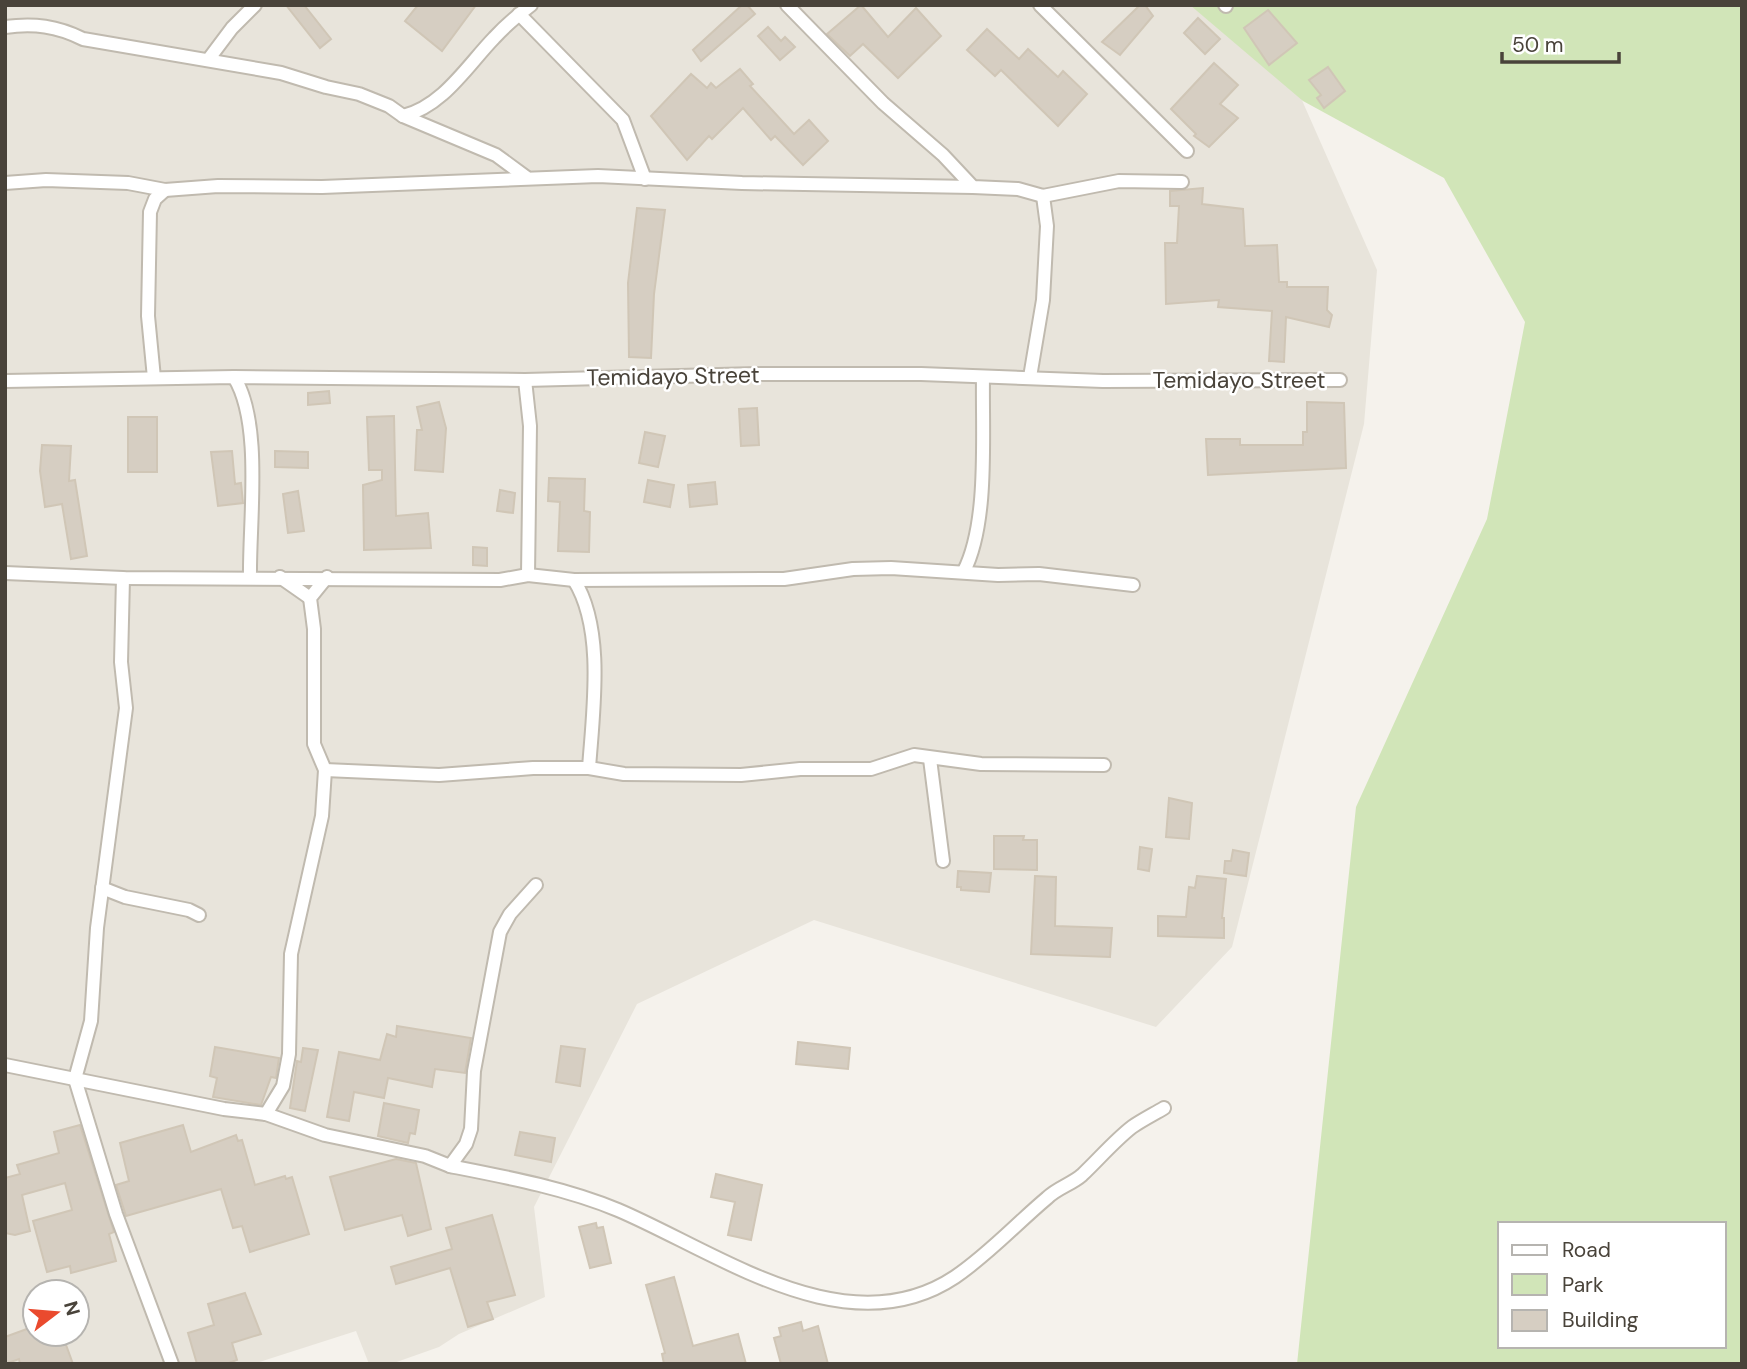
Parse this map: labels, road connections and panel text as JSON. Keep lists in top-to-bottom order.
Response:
{
  "streets": {
    "street": ["Temidayo Street"]
  },
  "legend": ["Road", "Park", "Building"],
  "scale_bar": "50 m",
  "north": "right"
}
